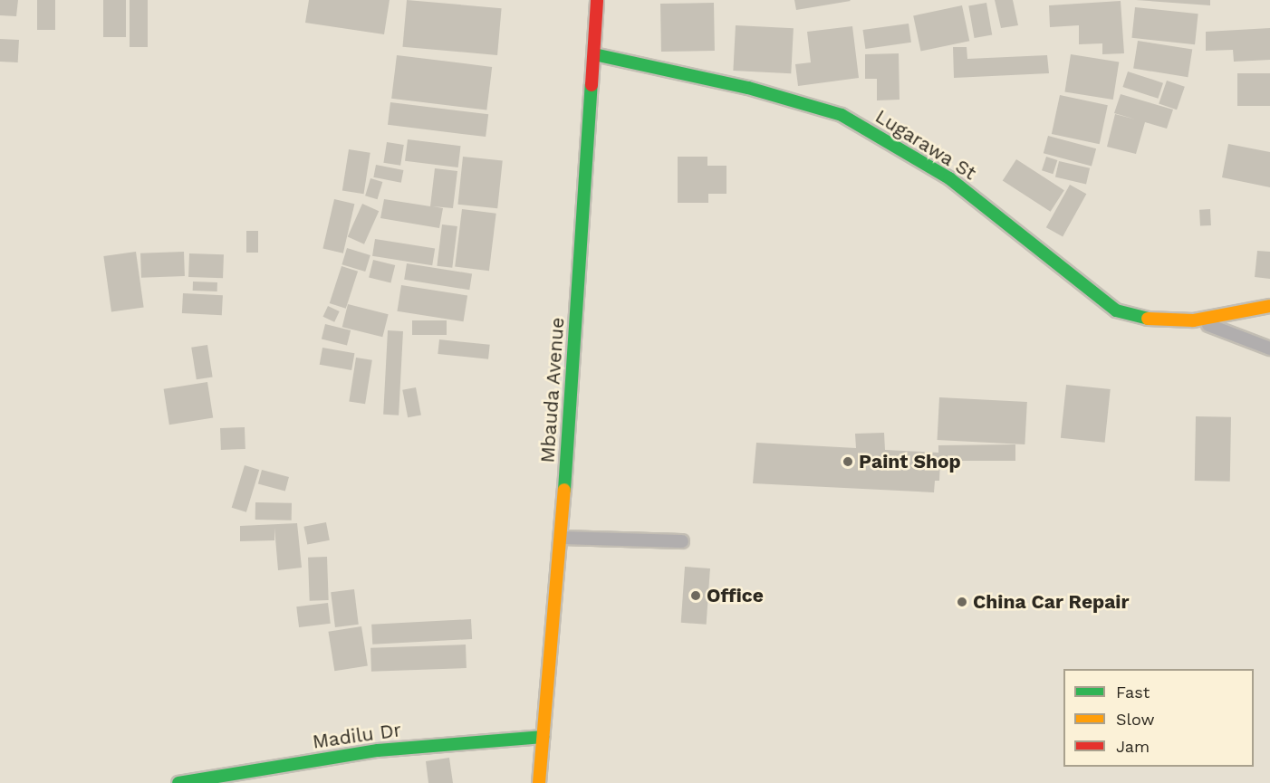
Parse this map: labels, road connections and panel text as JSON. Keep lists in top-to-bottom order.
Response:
{
  "streets": {
    "street": ["Lugarawa St", "Mbauda Avenue", "Madilu Dr"]
  },
  "crossings": [
    ["Lugarawa St", "Mbauda Avenue"],
    ["Mbauda Avenue", "Madilu Dr"]
  ],
  "places": ["Paint Shop", "Office", "China Car Repair"],
  "legend": ["Fast", "Slow", "Jam"]
}
